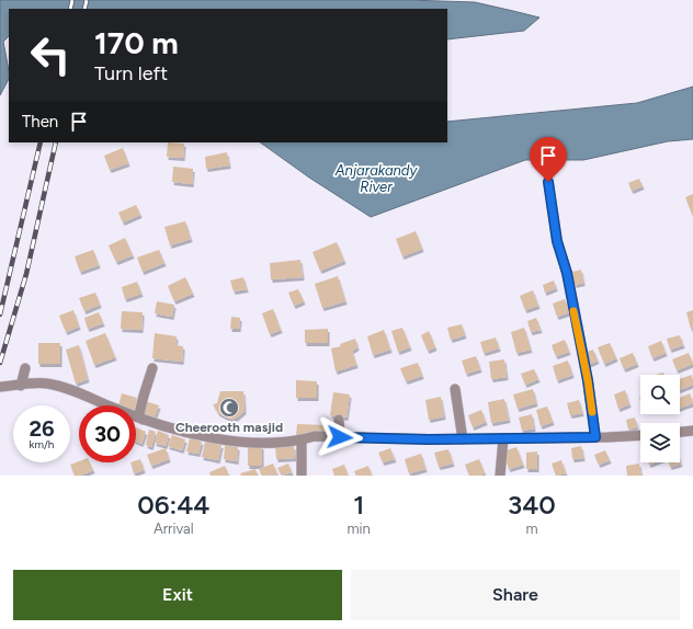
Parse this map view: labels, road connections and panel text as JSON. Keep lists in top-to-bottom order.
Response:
{
  "water": ["Anjarakandy River"],
  "places": {
    "mosque": ["Cheerooth masjid"]
  },
  "page": {
    "turn": ["170 m", "Turn left"],
    "then": "Then",
    "speed": "26 km/h",
    "limit": "30",
    "eta": [
      "06:44",
      "Arrival",
      "1",
      "min",
      "340",
      "m"
    ],
    "buttons": ["Exit", "Share"]
  }
}
